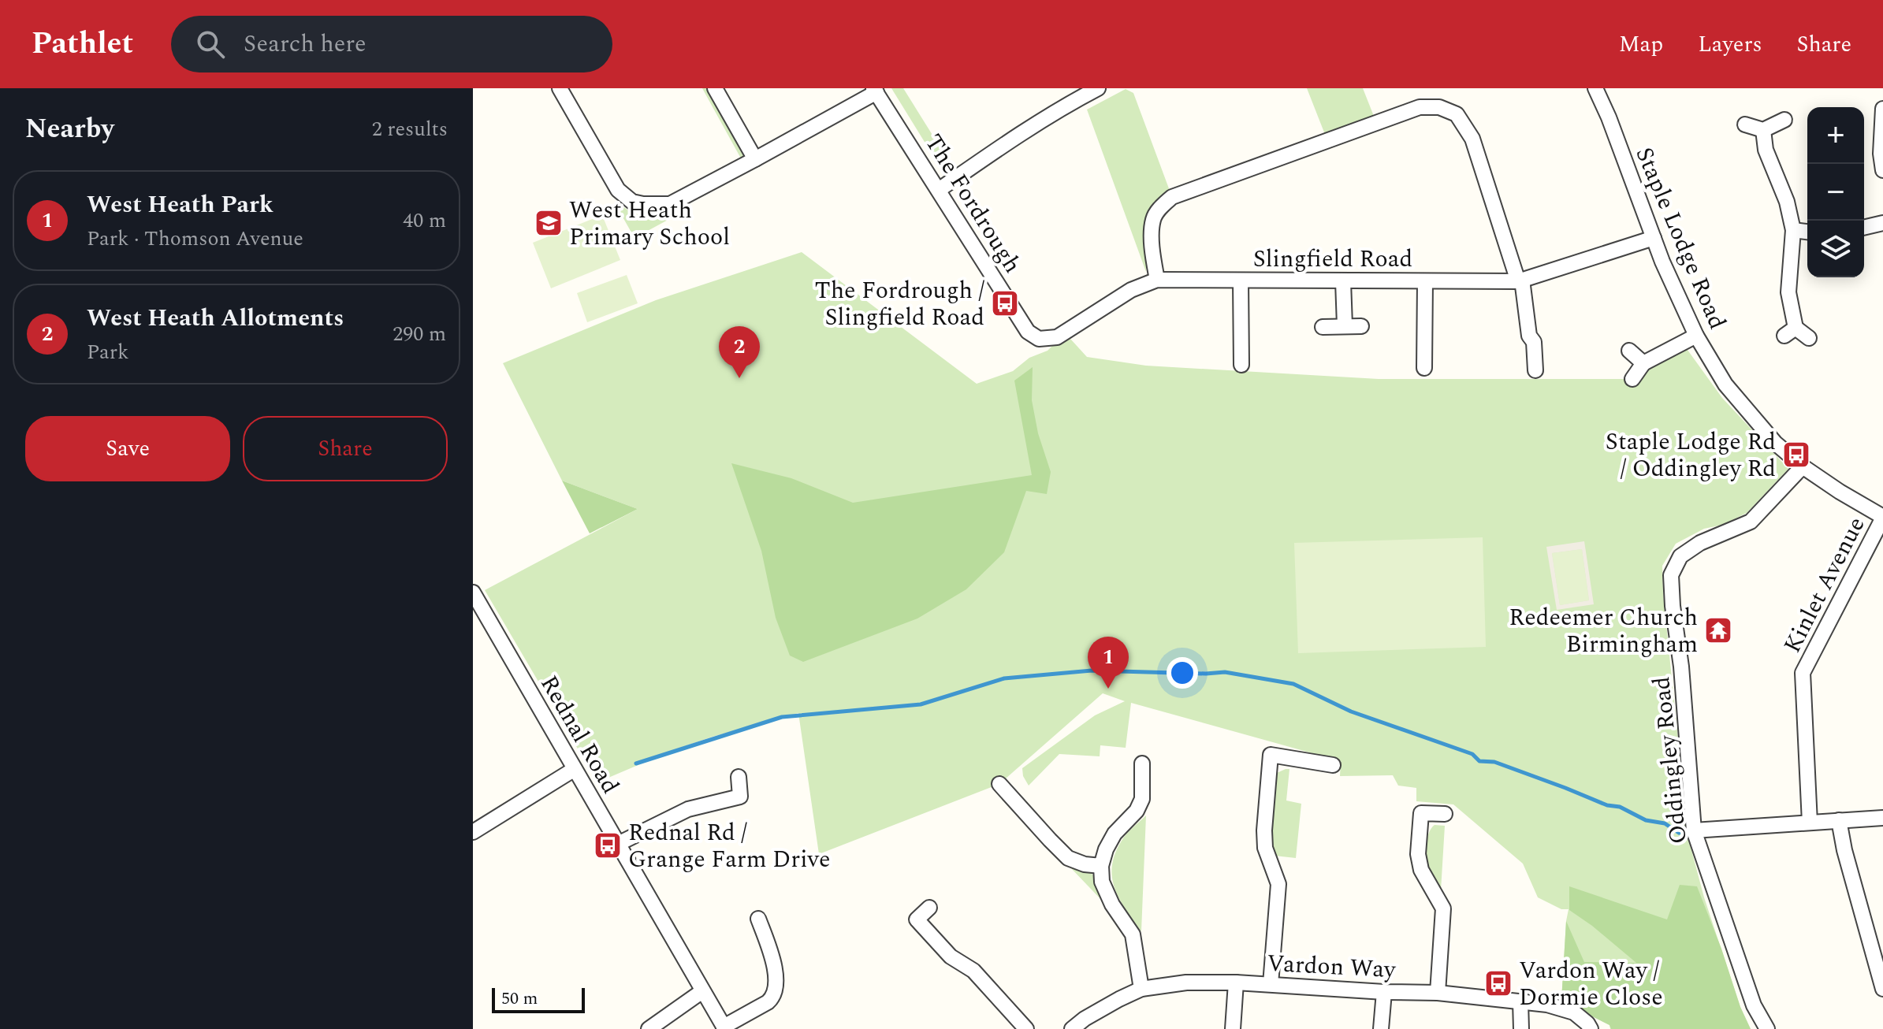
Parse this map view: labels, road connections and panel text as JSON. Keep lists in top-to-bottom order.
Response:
{
  "streets": {
    "street": [
      "The Fordrough",
      "Staple Lodge Road",
      "Slingfield Road",
      "Kinlet Avenue",
      "Rednal Road",
      "Oddingley Road",
      "Vardon Way"
    ]
  },
  "crossings": [
    ["The Fordrough", "Slingfield Road"],
    ["Staple Lodge Road", "Slingfield Road"],
    ["Staple Lodge Road", "Kinlet Avenue"],
    ["Staple Lodge Road", "Oddingley Road"]
  ],
  "places": {
    "school or university": ["West Heath Primary School"],
    "bus stop": [
      "The Fordrough / Slingfield Road",
      "Staple Lodge Rd / Oddingley Rd",
      "Rednal Rd / Grange Farm Drive",
      "Vardon Way / Dormie Close"
    ],
    "temple": ["Redeemer Church Birmingham"]
  },
  "scale_bar": "50 m",
  "page": {
    "header": "Pathlet",
    "search": "Search here",
    "nav": ["Map", "Layers", "Share"],
    "heading": ["Nearby", "2 results"],
    "map_buttons": ["+", "−"],
    "list": [
      {
        "mark": "1",
        "name": "West Heath Park",
        "note": "Park · Thomson Avenue",
        "value": "40 m"
      },
      {
        "mark": "2",
        "name": "West Heath Allotments",
        "note": "Park",
        "value": "290 m"
      }
    ],
    "pins": ["2", "1"],
    "buttons": ["Save", "Share"],
    "scale": "50 m"
  }
}
